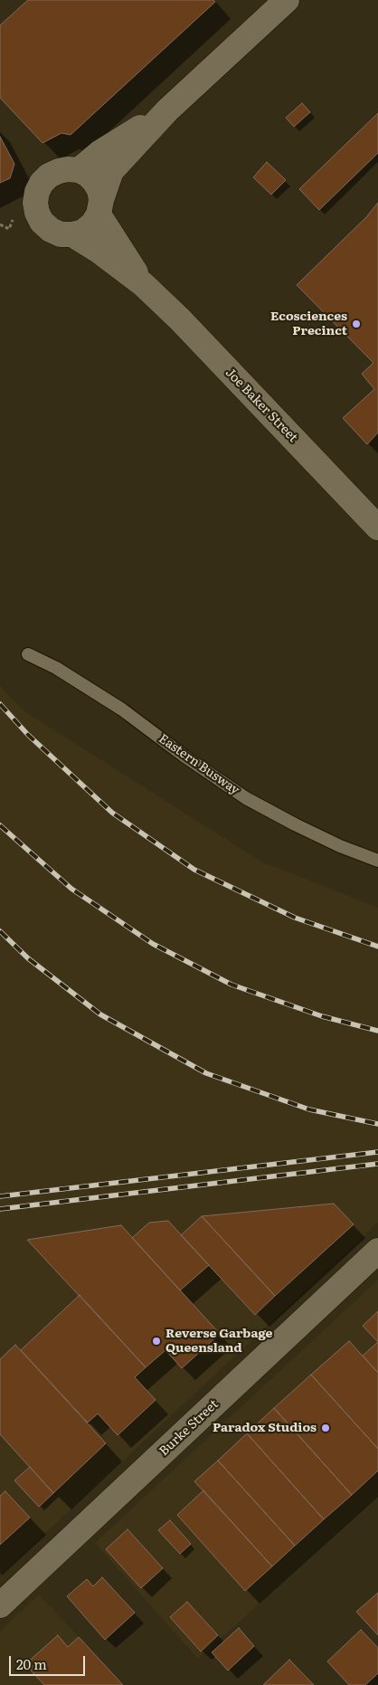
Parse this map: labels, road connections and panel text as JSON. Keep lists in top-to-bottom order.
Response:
{
  "streets": {
    "street": ["Joe Baker Street", "Burke Street"],
    "lane": ["Eastern Busway"]
  },
  "places": ["Ecosciences Precinct", "Reverse Garbage Queensland", "Paradox Studios"],
  "scale_bar": "20 m"
}
